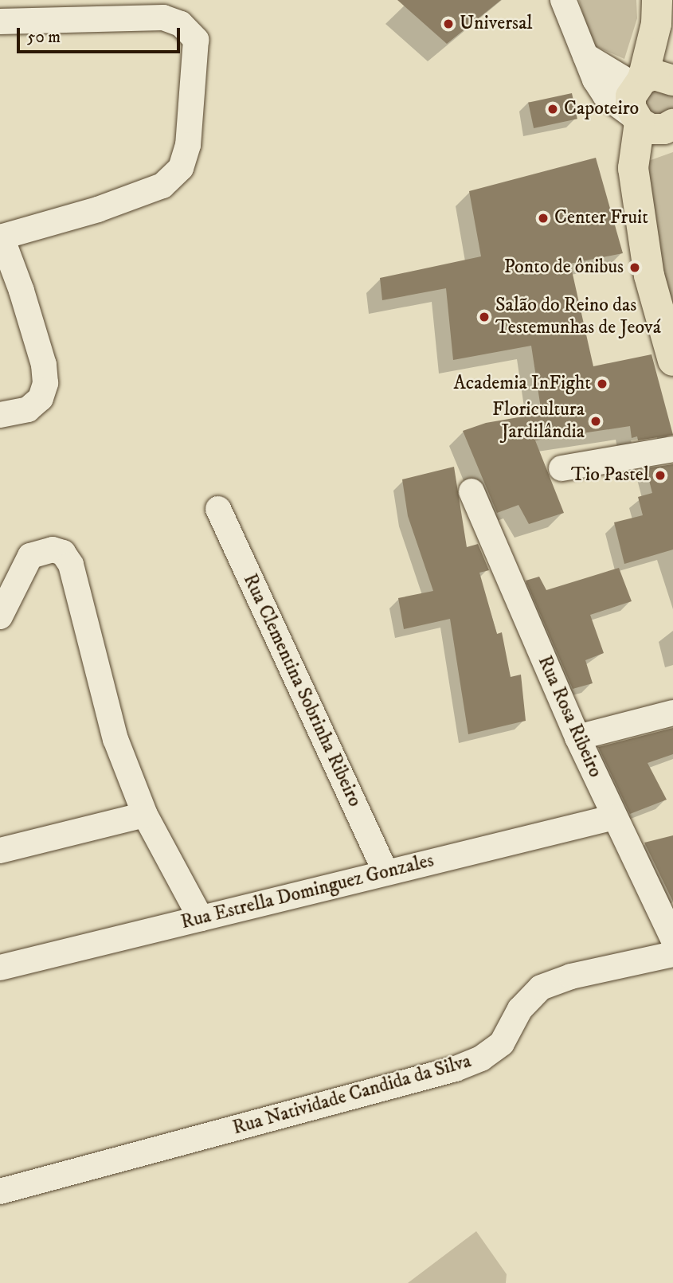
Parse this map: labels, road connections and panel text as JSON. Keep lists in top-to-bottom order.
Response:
{
  "streets": {
    "street": [
      "Rua Clementina Sobrinha Ribeiro",
      "Rua Rosa Ribeiro",
      "Rua Estrella Dominguez Gonzales",
      "Rua Natividade Candida da Silva"
    ]
  },
  "crossings": [
    ["Rua Clementina Sobrinha Ribeiro", "Rua Estrella Dominguez Gonzales"],
    ["Rua Rosa Ribeiro", "Rua Estrella Dominguez Gonzales"]
  ],
  "places": [
    "Universal",
    "Capoteiro",
    "Center Fruit",
    "Ponto de ônibus",
    "Salão do Reino das Testemunhas de Jeová",
    "Academia InFight",
    "Floricultura Jardilândia",
    "Tio Pastel"
  ],
  "scale_bar": "50 m"
}
